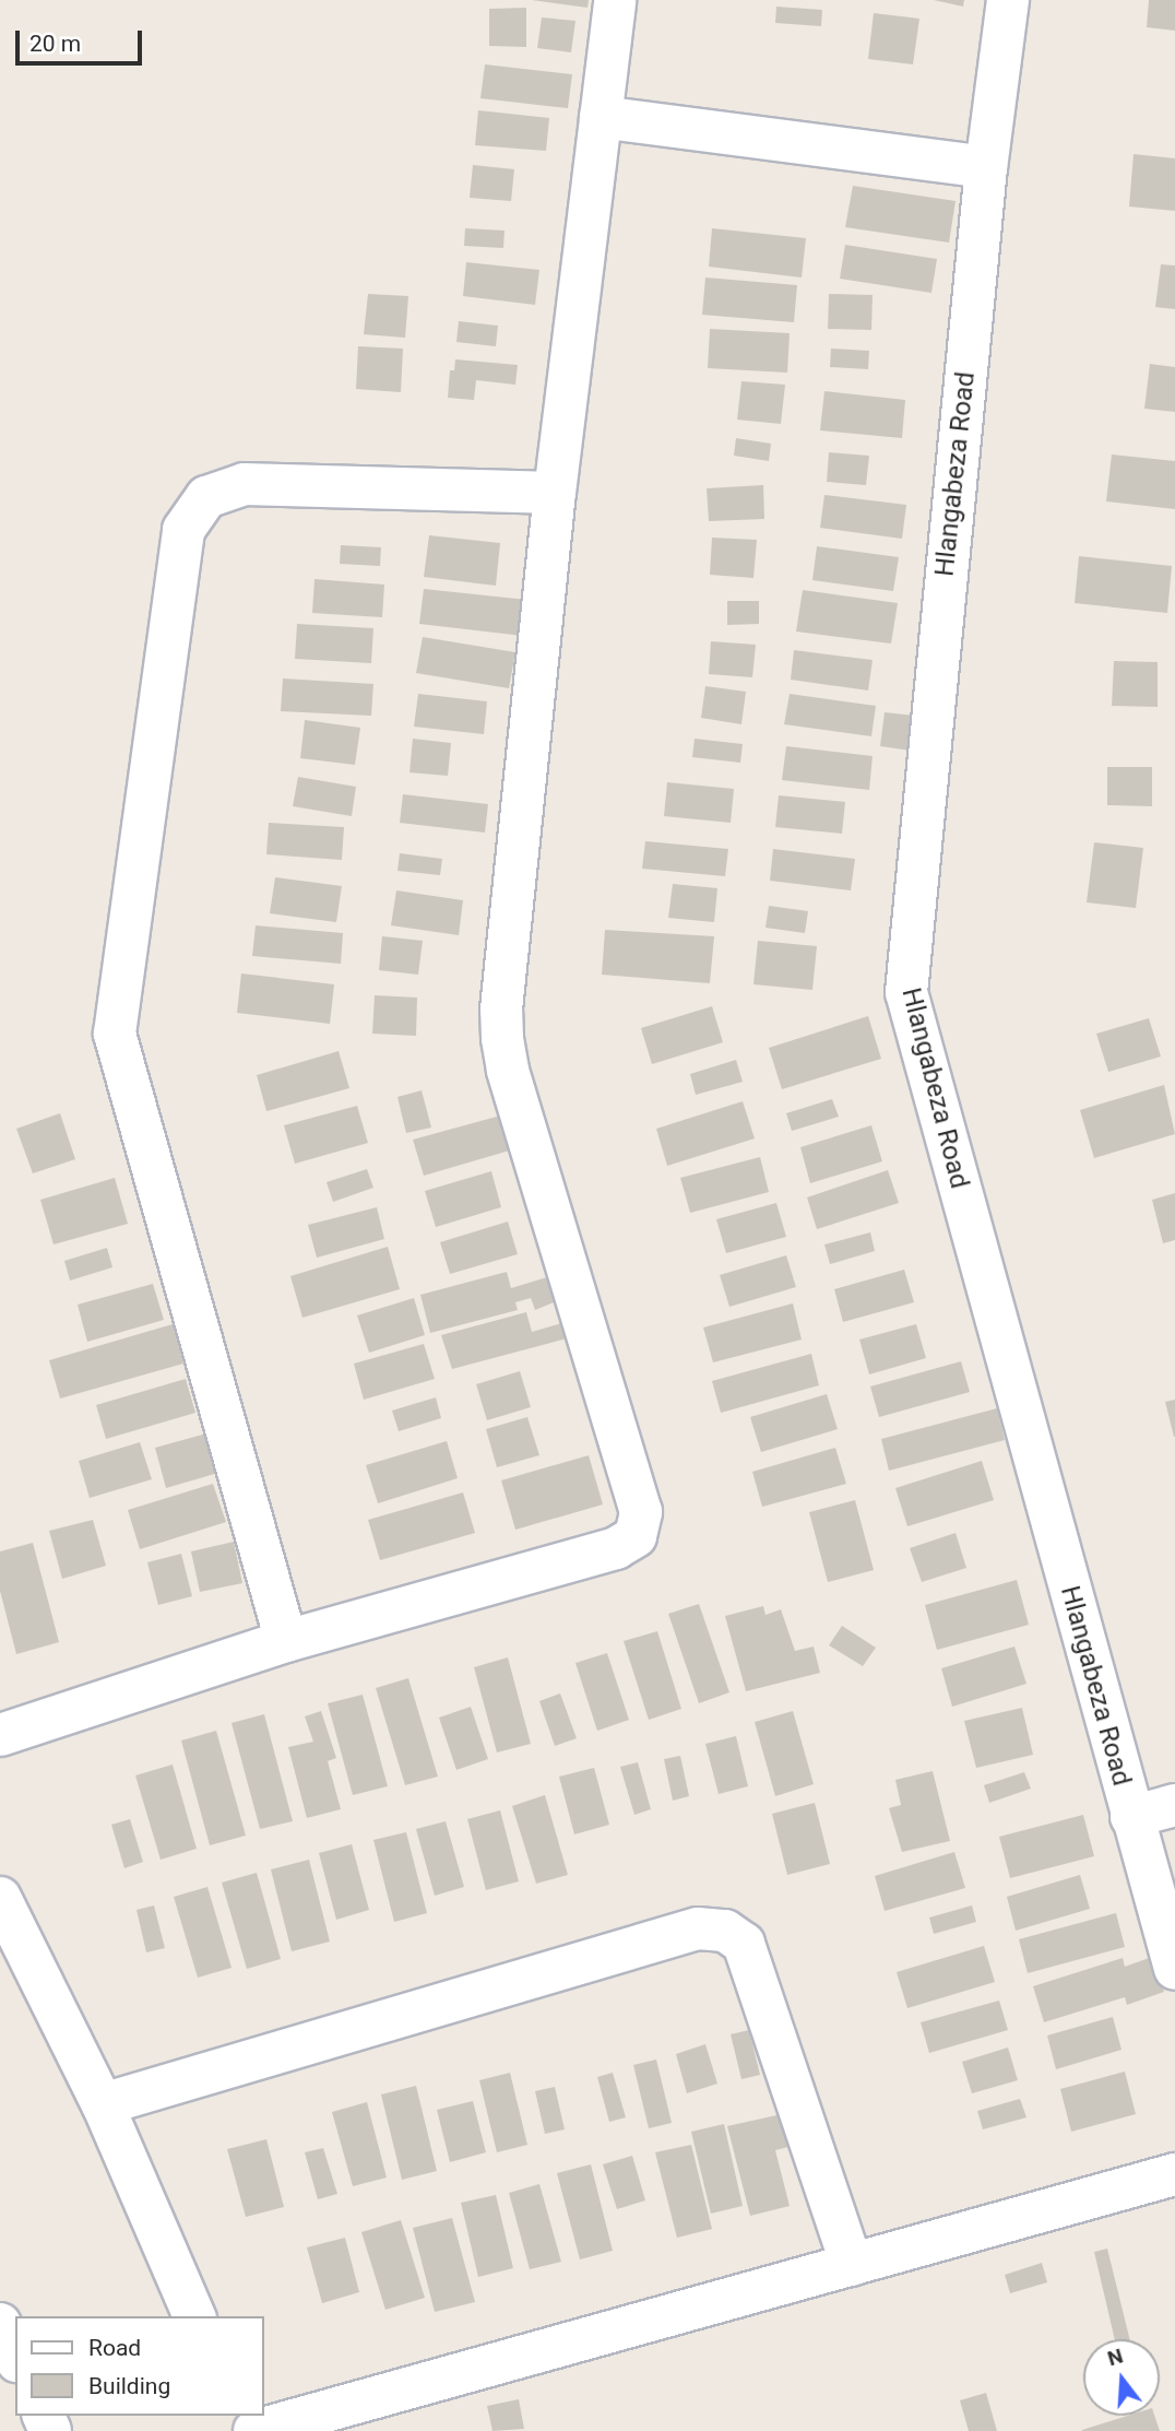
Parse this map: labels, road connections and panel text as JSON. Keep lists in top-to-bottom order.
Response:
{
  "streets": {
    "street": ["Hlangabeza Road"]
  },
  "legend": ["Road", "Building"],
  "scale_bar": "20 m",
  "north": "top"
}
